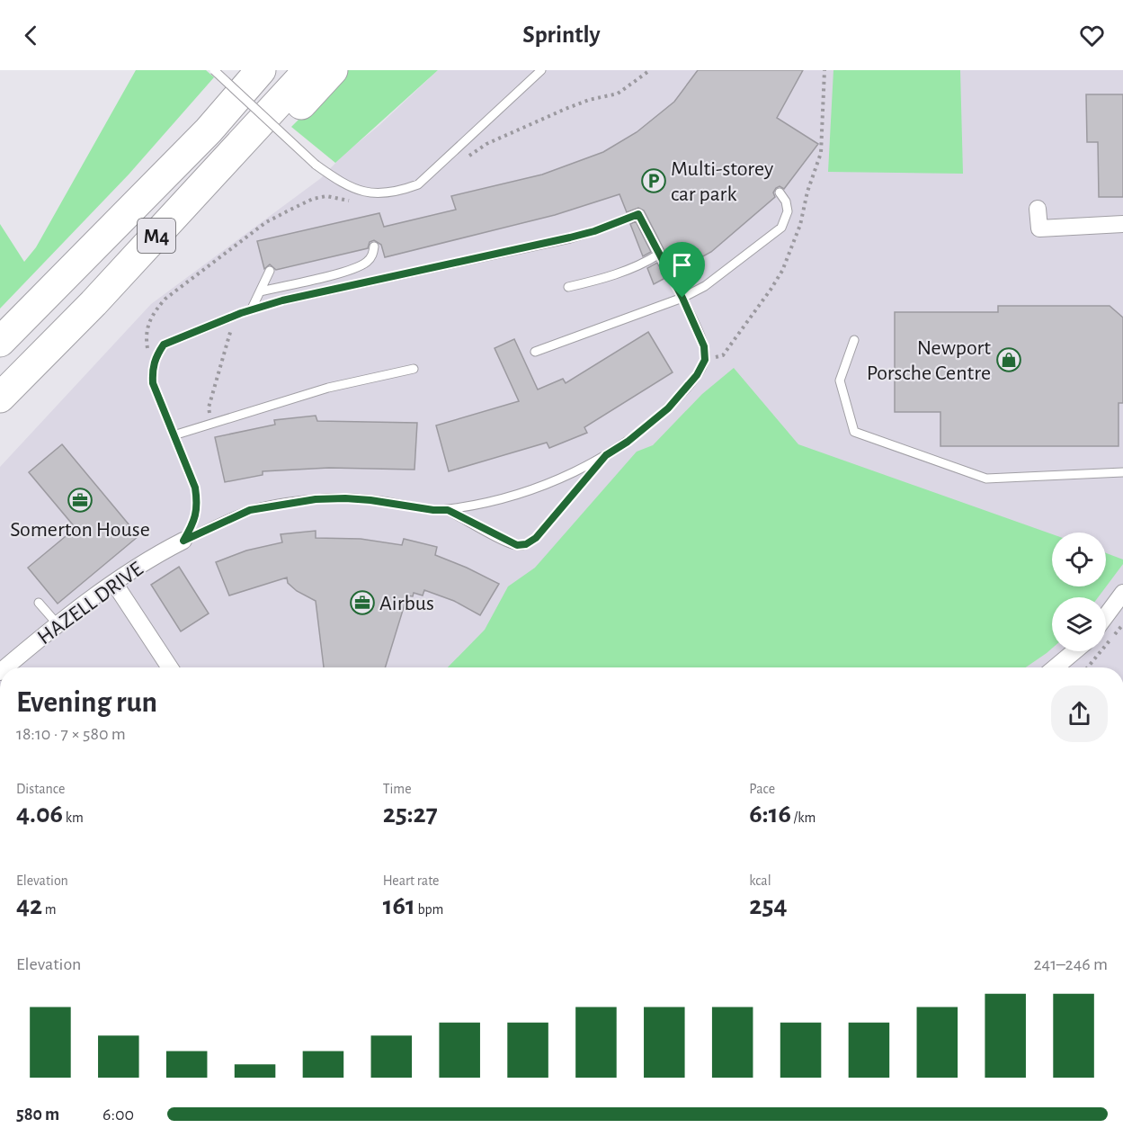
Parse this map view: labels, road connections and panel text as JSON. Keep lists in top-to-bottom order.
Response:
{
  "streets": {
    "highway": ["M4"],
    "street": ["HAZELL DRIVE"]
  },
  "places": {
    "parking": ["Multi-storey car park"],
    "shop": ["Newport Porsche Centre"],
    "office": ["Somerton House", "Airbus"]
  },
  "page": {
    "header": "Sprintly",
    "heading": ["Evening run", "18:10 · 7 × 580 m"],
    "stats": [
      ["Distance", "4.06 km"],
      ["Time", "25:27"],
      ["Pace", "6:16 /km"],
      ["Elevation", "42 m"],
      ["Heart rate", "161 bpm"],
      ["kcal", "254"]
    ],
    "chart": ["Elevation", "241–246 m"],
    "list": [
      {
        "name": "580 m",
        "note": "6:00"
      }
    ]
  }
}
